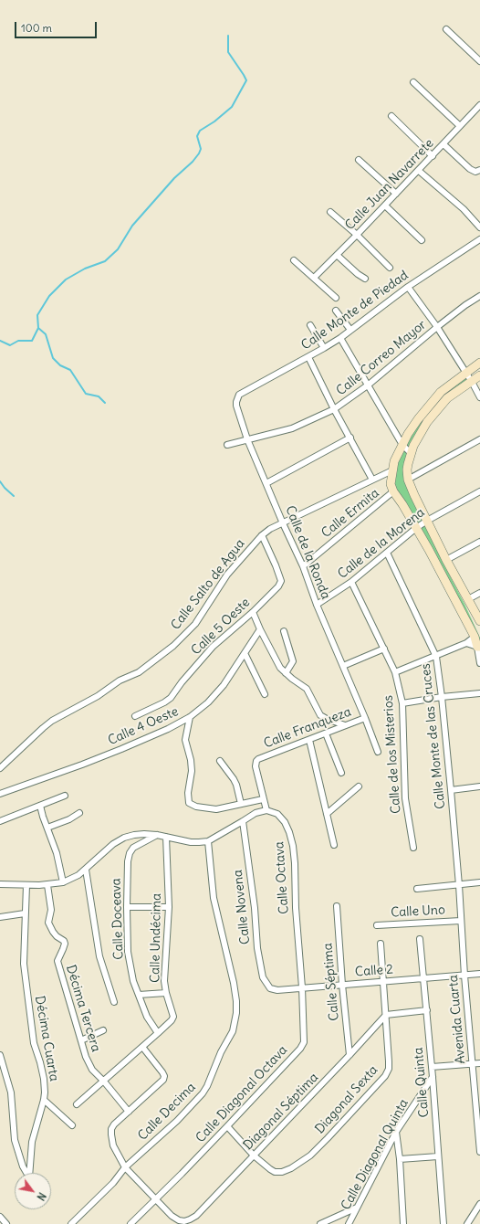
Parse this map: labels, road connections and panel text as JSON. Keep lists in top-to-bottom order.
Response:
{
  "streets": {
    "street": [
      "Calle Juan Navarrete",
      "Calle Monte de Piedad",
      "Calle Correo Mayor",
      "Calle Ermita",
      "Calle de la Morena",
      "Calle de la Ronda",
      "Calle Salto de Agua",
      "Calle 5 Oeste",
      "Calle 4 Oeste",
      "Calle Franqueza",
      "Calle Monte de las Cruces",
      "Calle de los Misterios",
      "Calle Octava",
      "Calle Novena",
      "Calle Uno",
      "Calle Doceava",
      "Calle Undécima",
      "Calle 2",
      "Calle Séptima",
      "Décima Tercera",
      "Avenida Cuarta",
      "Décima Cuarta",
      "Calle Quinta",
      "Calle Diagonal Octava",
      "Diagonal Sexta",
      "Calle Decima",
      "Diagonal Séptima",
      "Calle Diagonal Quinta"
    ]
  },
  "crossings": [
    ["Calle Monte de Piedad", "Calle de la Ronda"],
    ["Calle Correo Mayor", "Calle de la Ronda"],
    ["Calle Ermita", "Calle de la Ronda"],
    ["Calle de la Morena", "Calle de la Ronda"],
    ["Calle de la Morena", "Calle Monte de las Cruces"],
    ["Calle de la Morena", "Calle de los Misterios"],
    ["Calle de la Ronda", "Calle Salto de Agua"],
    ["Calle de la Ronda", "Calle Franqueza"],
    ["Calle Salto de Agua", "Calle 5 Oeste"],
    ["Calle Monte de las Cruces", "Avenida Cuarta"],
    ["Calle Octava", "Calle 2"],
    ["Calle Octava", "Calle Diagonal Octava"],
    ["Calle Novena", "Calle 2"],
    ["Calle Uno", "Avenida Cuarta"],
    ["Calle Doceava", "Calle Undécima"],
    ["Calle Undécima", "Décima Tercera"],
    ["Calle 2", "Calle Séptima"],
    ["Calle 2", "Avenida Cuarta"],
    ["Calle 2", "Calle Quinta"],
    ["Calle 2", "Calle Diagonal Octava"],
    ["Calle 2", "Diagonal Sexta"],
    ["Calle Séptima", "Diagonal Séptima"],
    ["Calle Quinta", "Calle Diagonal Quinta"],
    ["Calle Diagonal Octava", "Diagonal Séptima"],
    ["Diagonal Sexta", "Diagonal Séptima"]
  ],
  "scale_bar": "100 m",
  "north": "bottom right"
}
